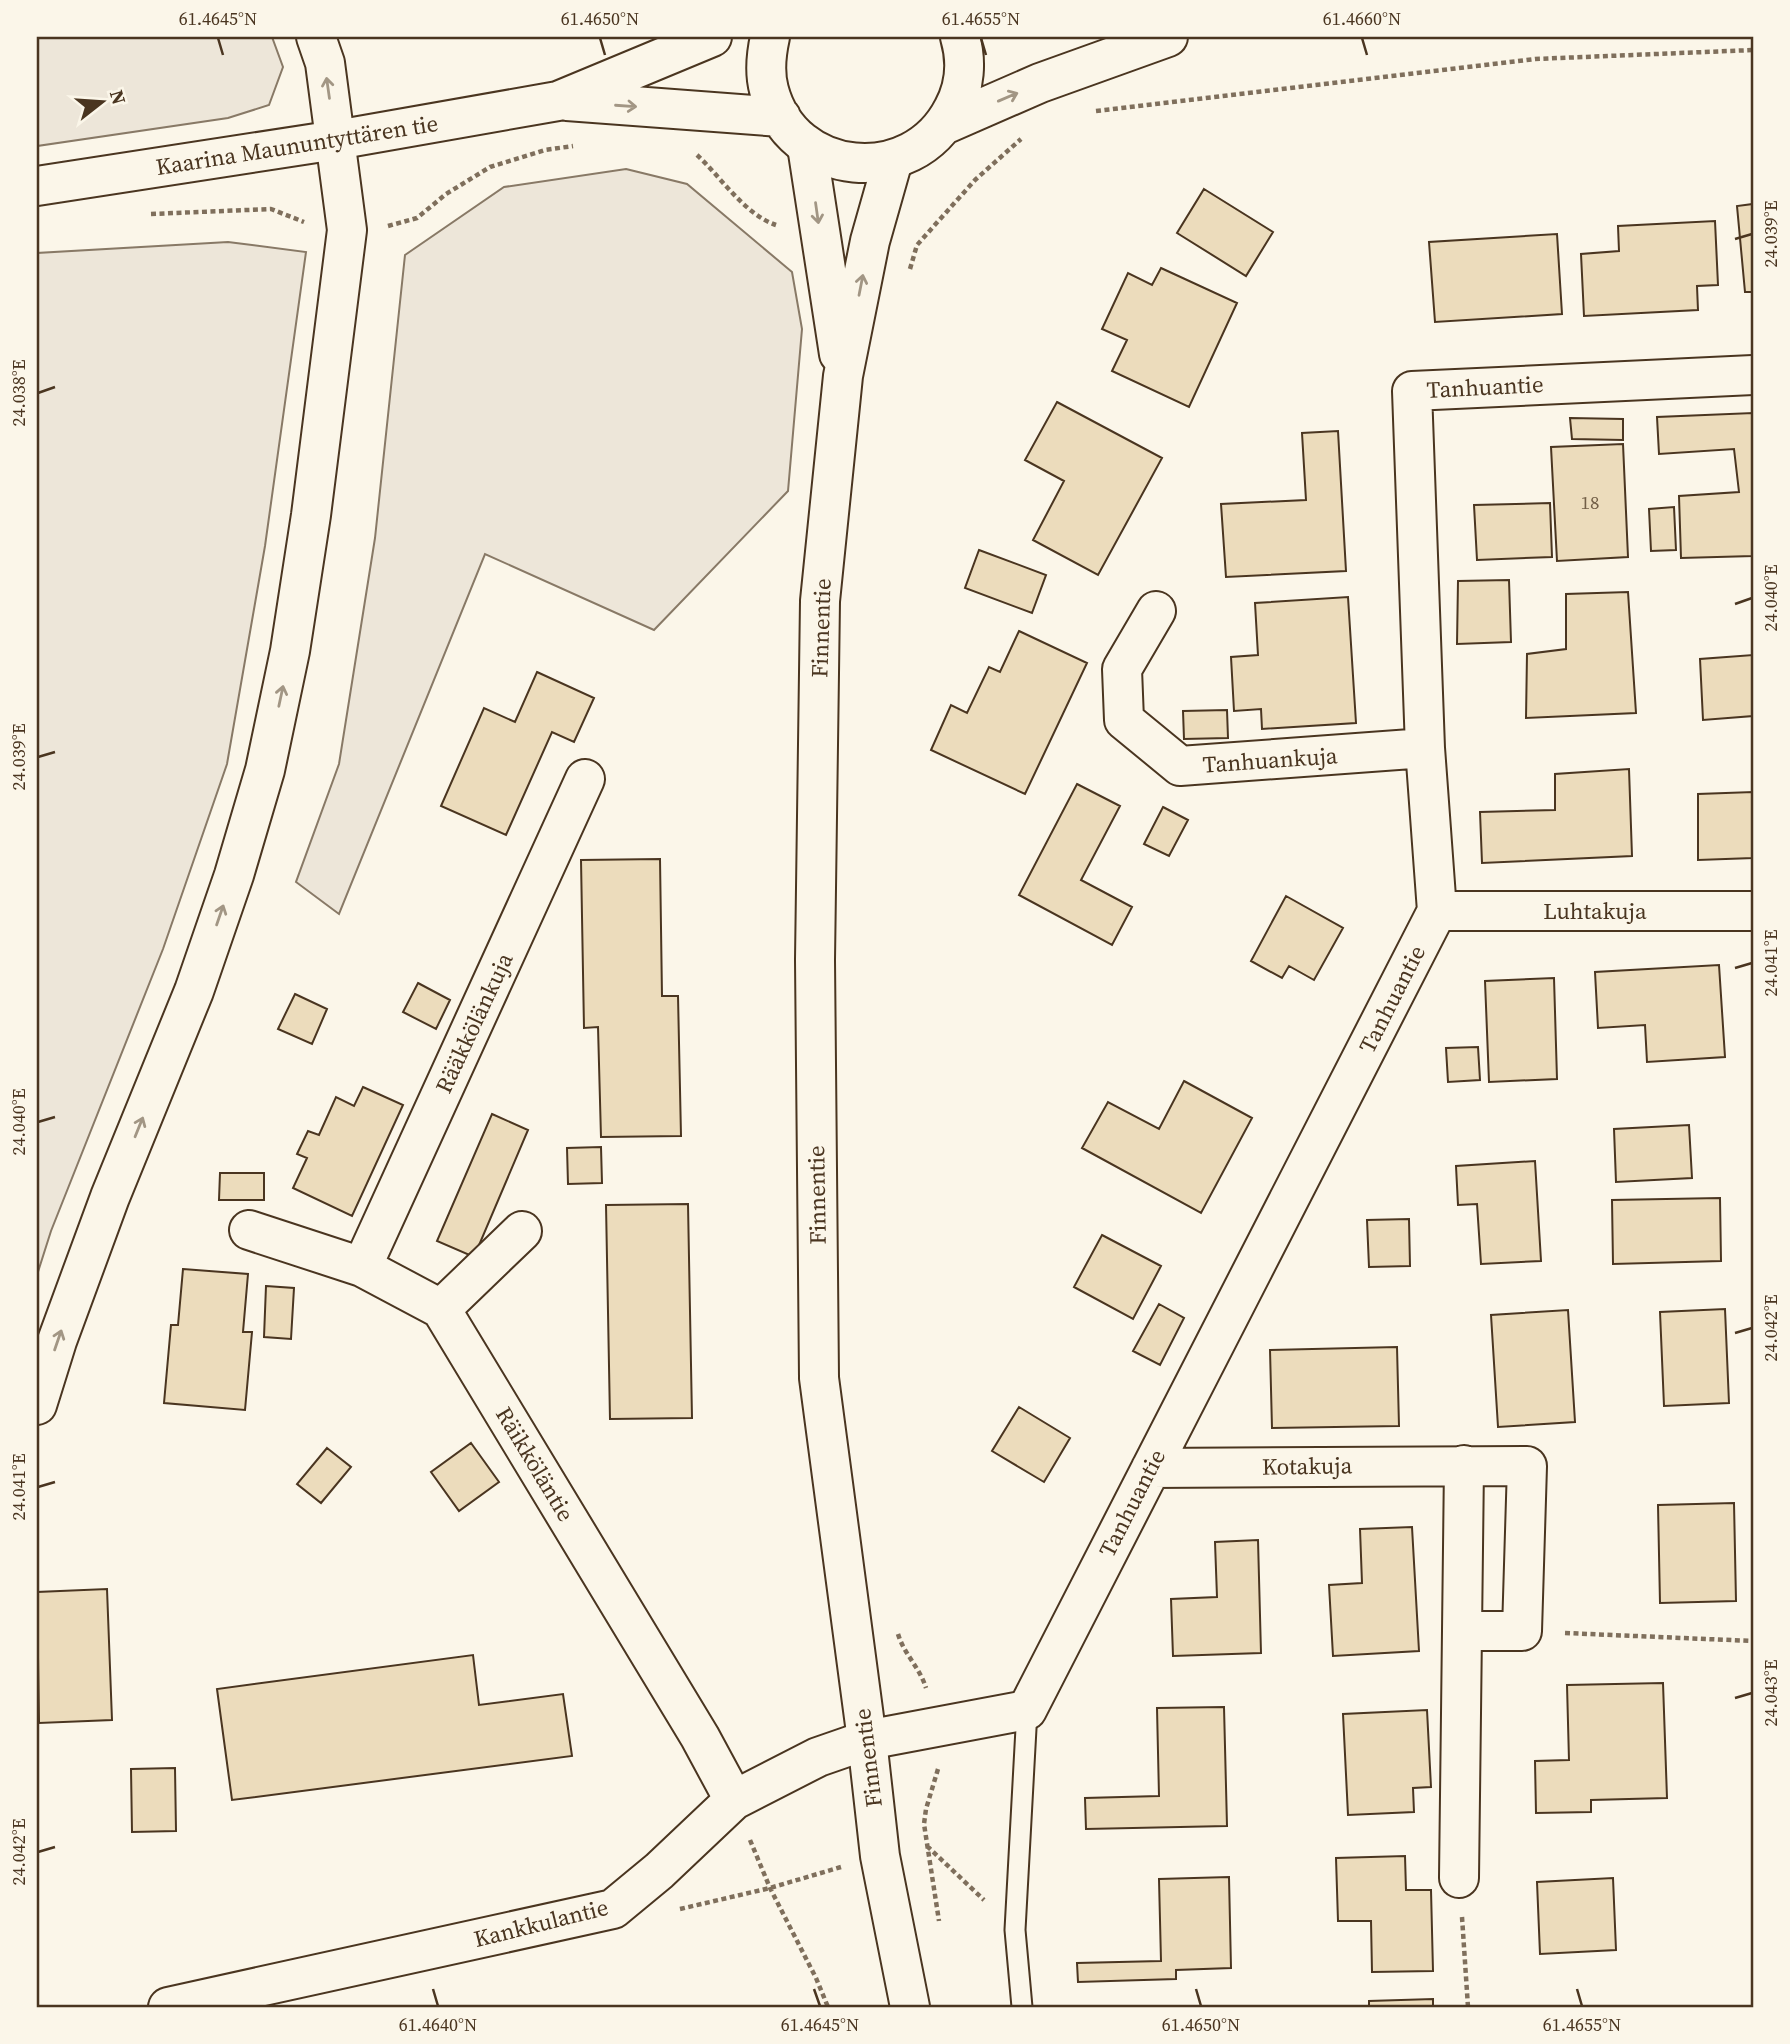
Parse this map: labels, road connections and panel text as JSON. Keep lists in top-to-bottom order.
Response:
{
  "streets": {
    "main road": [
      "Kaarina Maununtyttären tie",
      "Tanhuantie",
      "Finnentie",
      "Tanhuankuja",
      "Luhtakuja",
      "Rääkkölänkuja",
      "Räikköläntie",
      "Kotakuja",
      "Kankkulantie"
    ]
  },
  "crossings": [
    ["Tanhuantie", "Tanhuankuja"],
    ["Tanhuantie", "Luhtakuja"],
    ["Tanhuantie", "Kotakuja"],
    ["Finnentie", "Kankkulantie"],
    ["Räikköläntie", "Kankkulantie"]
  ],
  "house_numbers": ["18"],
  "north": "right",
  "coordinates": [
    "61.4645°N",
    "61.4650°N",
    "61.4655°N",
    "61.4660°N",
    "24.039°E",
    "24.038°E",
    "24.040°E",
    "24.041°E",
    "24.042°E",
    "24.043°E",
    "61.4640°N"
  ]
}
